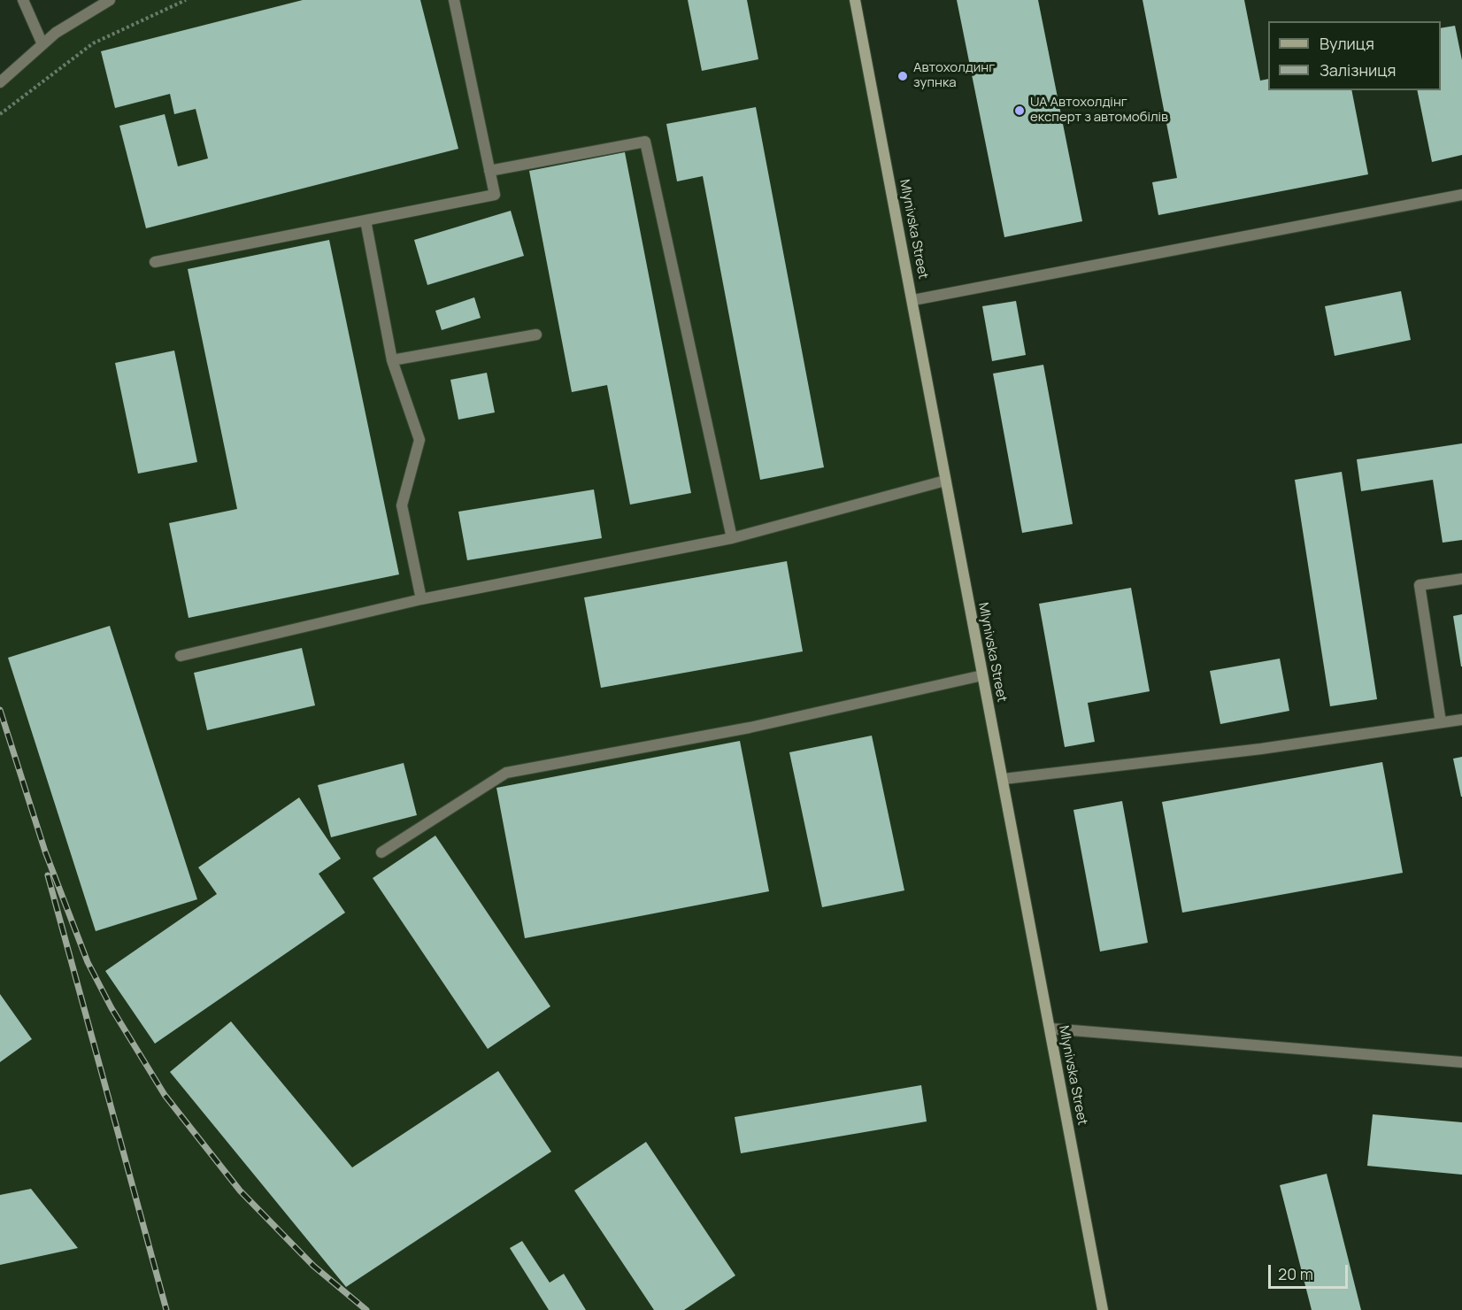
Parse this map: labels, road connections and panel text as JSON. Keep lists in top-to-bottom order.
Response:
{
  "streets": {
    "main road": ["Mlynivska Street"]
  },
  "places": ["Автохолдинг зупнка", "UA Автохолдінг експерт з автомобілів"],
  "legend": ["Вулиця", "Залізниця"],
  "scale_bar": "20 m"
}
